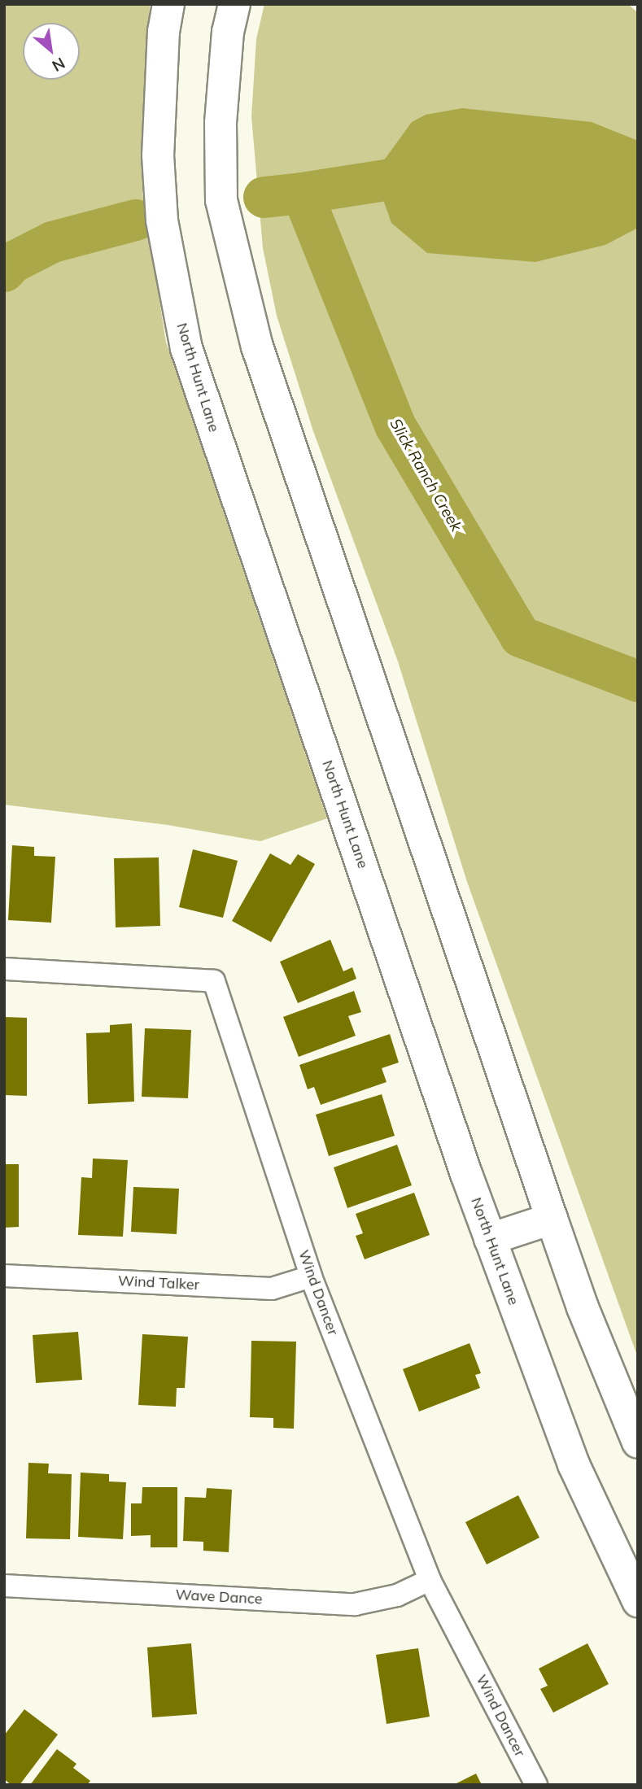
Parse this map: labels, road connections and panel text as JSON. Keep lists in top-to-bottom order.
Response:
{
  "streets": {
    "main road": ["North Hunt Lane"],
    "street": ["Wind Talker", "Wind Dancer", "Wave Dance"]
  },
  "crossings": [
    ["Wind Talker", "Wind Dancer"],
    ["Wind Dancer", "Wave Dance"]
  ],
  "water": ["Slick Ranch Creek"],
  "north": "bottom right"
}
